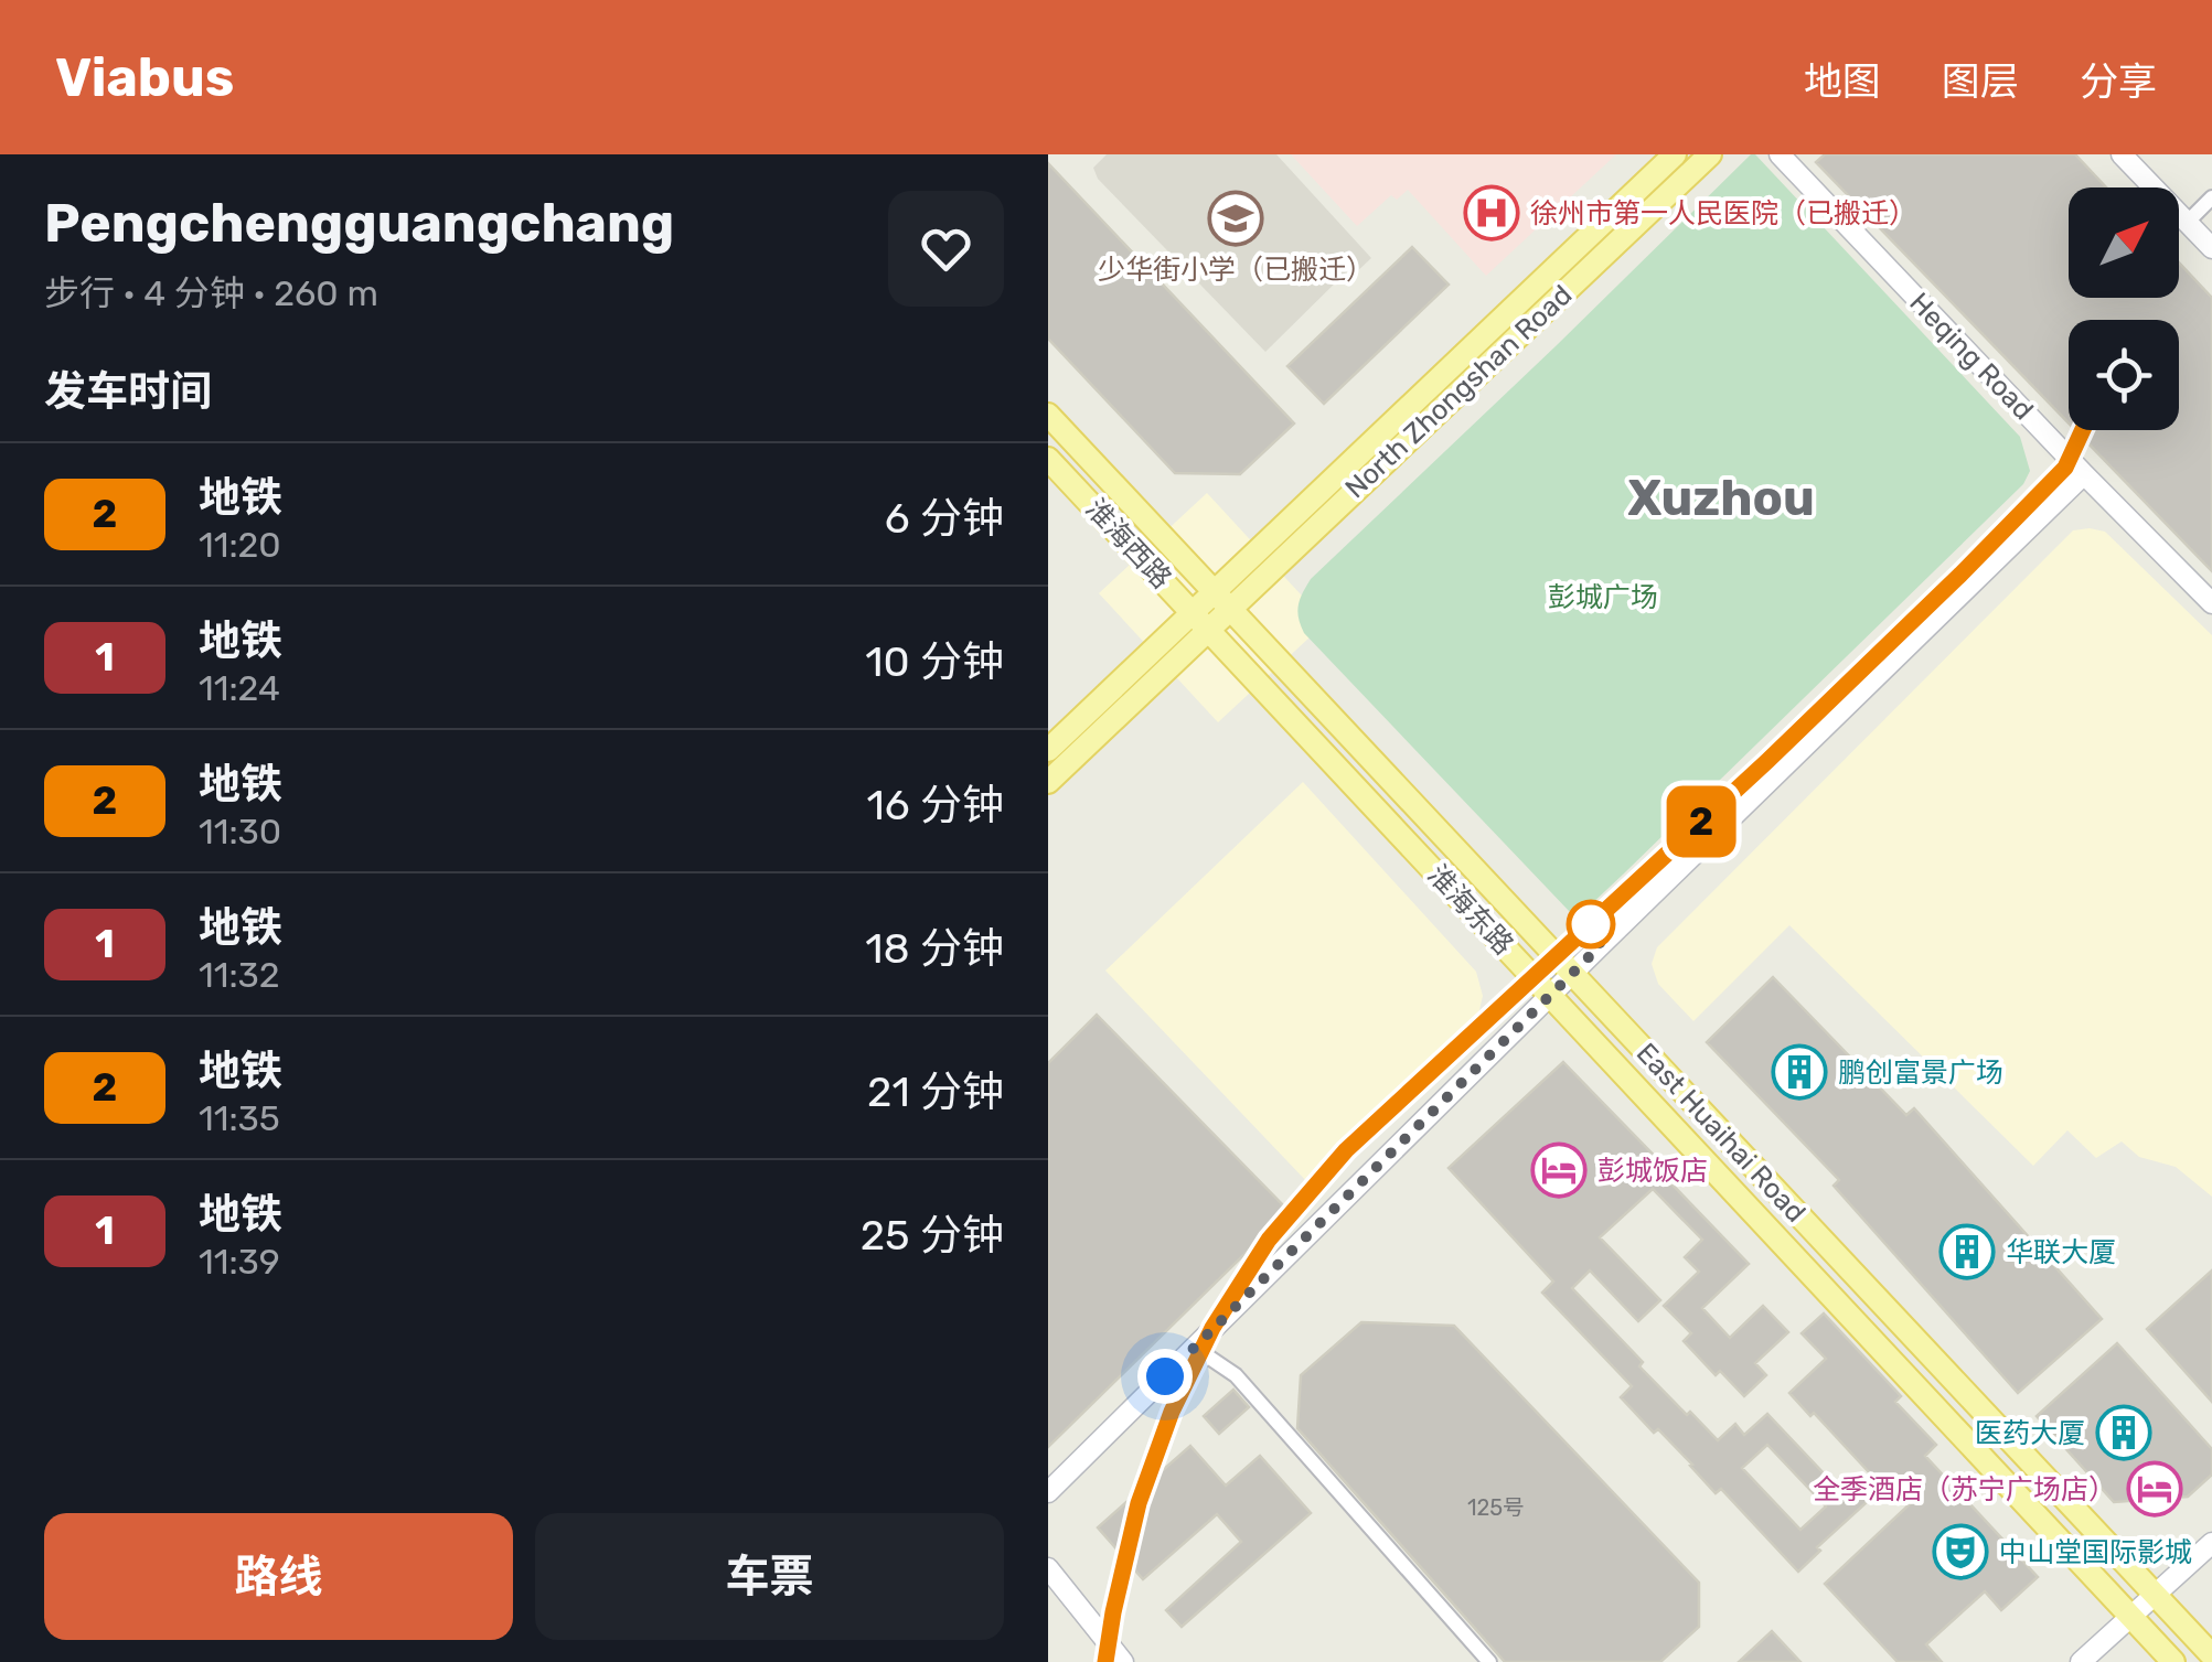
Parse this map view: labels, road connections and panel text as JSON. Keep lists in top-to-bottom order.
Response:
{
  "streets": {
    "main road": [
      "North Zhongshan Road",
      "淮海西路",
      "淮海东路",
      "East Huaihai Road"
    ],
    "street": ["Heqing Road"]
  },
  "crossings": [
    ["North Zhongshan Road", "淮海西路"],
    ["North Zhongshan Road", "淮海东路"],
    ["North Zhongshan Road", "East Huaihai Road"],
    ["淮海西路", "淮海东路"],
    ["淮海东路", "East Huaihai Road"]
  ],
  "districts": ["Xuzhou"],
  "parks": ["彭城广场"],
  "places": {
    "hospital": ["徐州市第一人民医院（已搬迁）"],
    "school or university": ["少华街小学（已搬迁）"],
    "building": ["鹏创富景广场", "华联大厦", "医药大厦"],
    "hotel": ["彭城饭店", "全季酒店（苏宁广场店）"],
    "theatre": ["中山堂国际影城"]
  },
  "lines": ["metro line 2"],
  "house_numbers": ["125号"],
  "north": "top right",
  "page": {
    "header": "Viabus",
    "nav": ["地图", "图层", "分享"],
    "heading": [
      ["Pengchengguangchang", "步行 · 4 分钟 · 260 m"],
      "发车时间"
    ],
    "on_map": "2",
    "list": [
      {
        "mark": "2",
        "name": "地铁",
        "note": "11:20",
        "value": "6 分钟"
      },
      {
        "mark": "1",
        "name": "地铁",
        "note": "11:24",
        "value": "10 分钟"
      },
      {
        "mark": "2",
        "name": "地铁",
        "note": "11:30",
        "value": "16 分钟"
      },
      {
        "mark": "1",
        "name": "地铁",
        "note": "11:32",
        "value": "18 分钟"
      },
      {
        "mark": "2",
        "name": "地铁",
        "note": "11:35",
        "value": "21 分钟"
      },
      {
        "mark": "1",
        "name": "地铁",
        "note": "11:39",
        "value": "25 分钟"
      }
    ],
    "buttons": ["路线", "车票"]
  }
}
